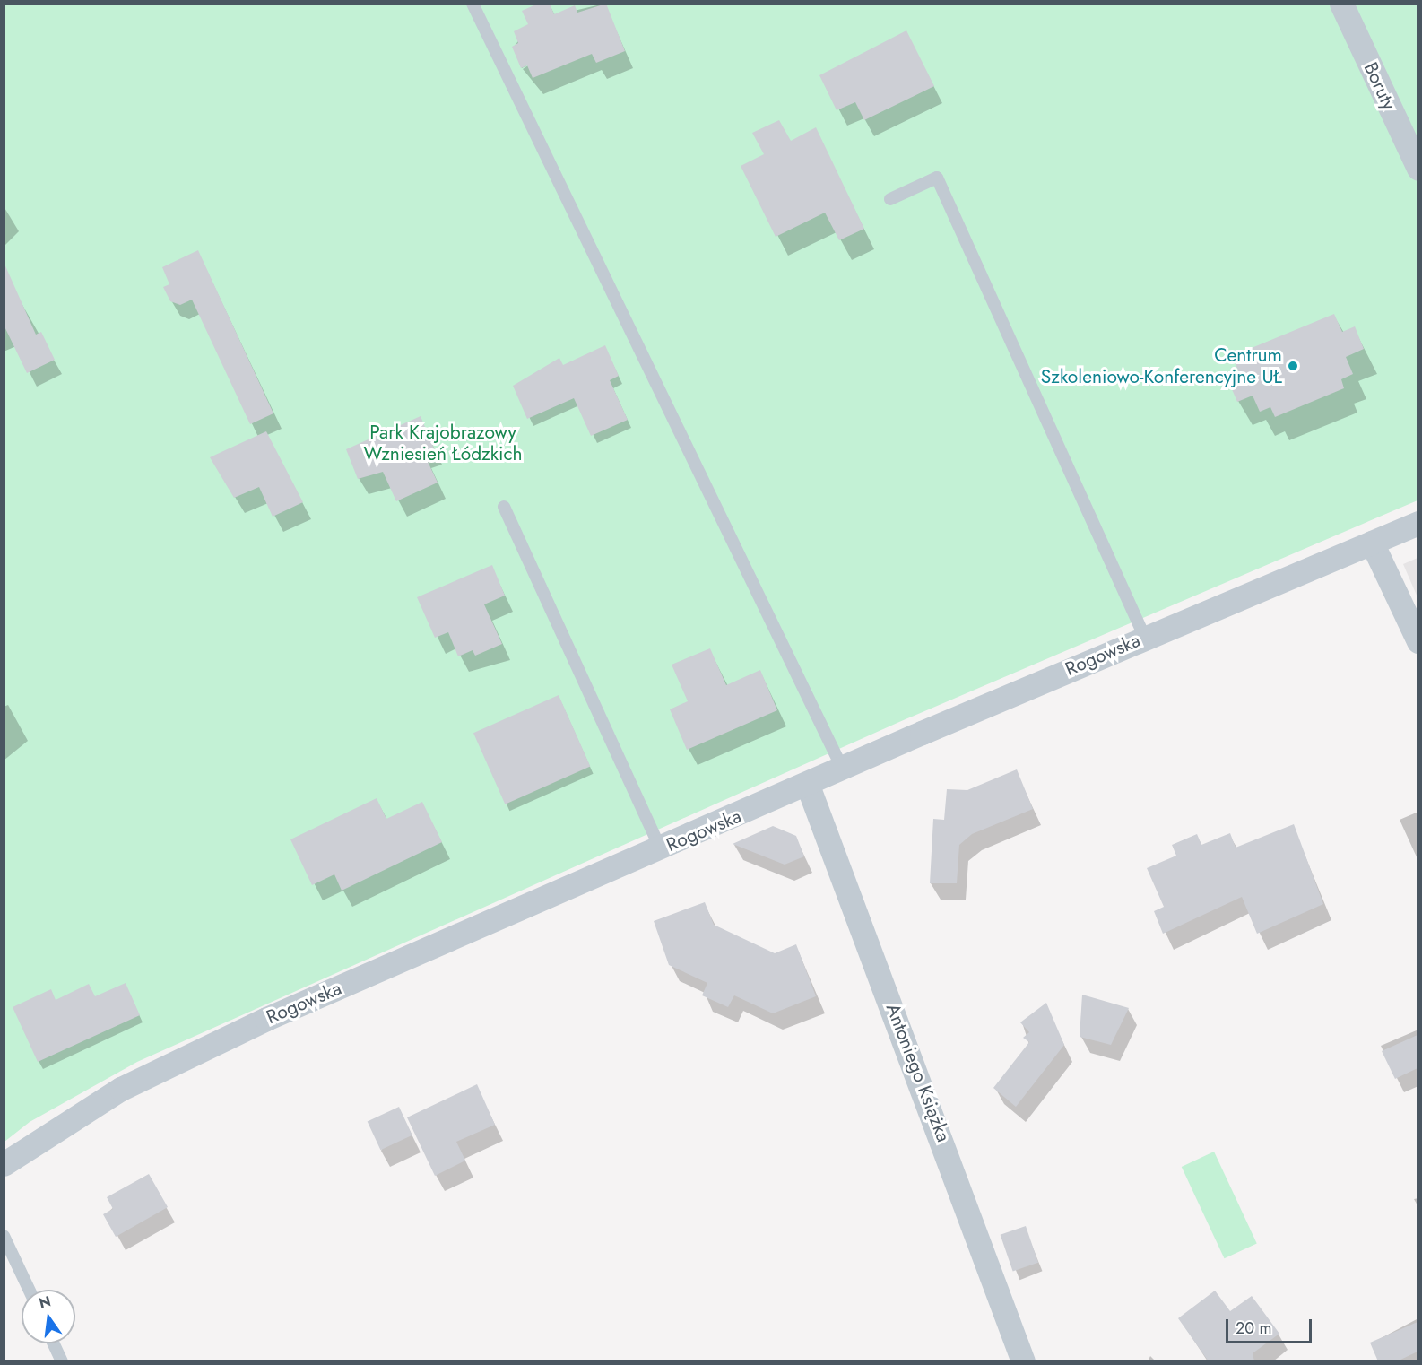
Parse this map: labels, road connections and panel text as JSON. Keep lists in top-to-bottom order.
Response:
{
  "streets": {
    "street": ["Boruty", "Rogowska", "Antoniego Książka"]
  },
  "crossings": [
    ["Rogowska", "Antoniego Książka"]
  ],
  "parks": ["Park Krajobrazowy Wzniesień Łódzkich"],
  "places": ["Centrum Szkoleniowo-Konferencyjne UŁ"],
  "scale_bar": "20 m",
  "north": "top"
}
